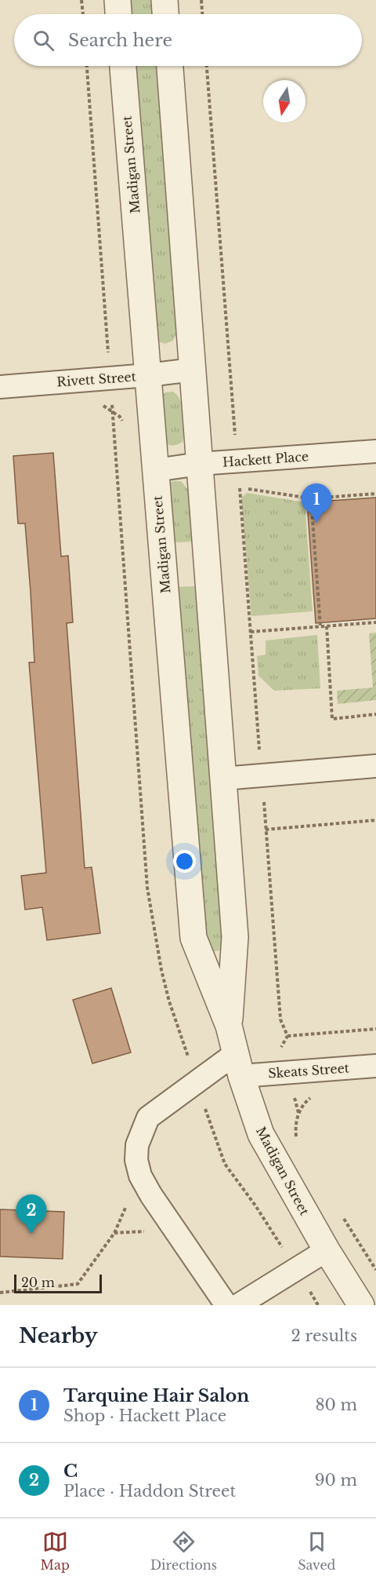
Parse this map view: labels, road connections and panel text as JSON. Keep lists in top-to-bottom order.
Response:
{
  "streets": {
    "street": [
      "Madigan Street",
      "Rivett Street",
      "Hackett Place",
      "Skeats Street"
    ]
  },
  "crossings": [
    ["Madigan Street", "Rivett Street"],
    ["Madigan Street", "Hackett Place"],
    ["Madigan Street", "Skeats Street"]
  ],
  "scale_bar": "20 m",
  "north": "bottom",
  "page": {
    "search": "Search here",
    "pins": ["1", "2"],
    "scale": "20 m",
    "heading": ["Nearby", "2 results"],
    "list": [
      {
        "mark": "1",
        "name": "Tarquine Hair Salon",
        "note": "Shop · Hackett Place",
        "value": "80 m"
      },
      {
        "mark": "2",
        "name": "C",
        "note": "Place · Haddon Street",
        "value": "90 m"
      }
    ],
    "nav": ["Map", "Directions", "Saved"]
  }
}
